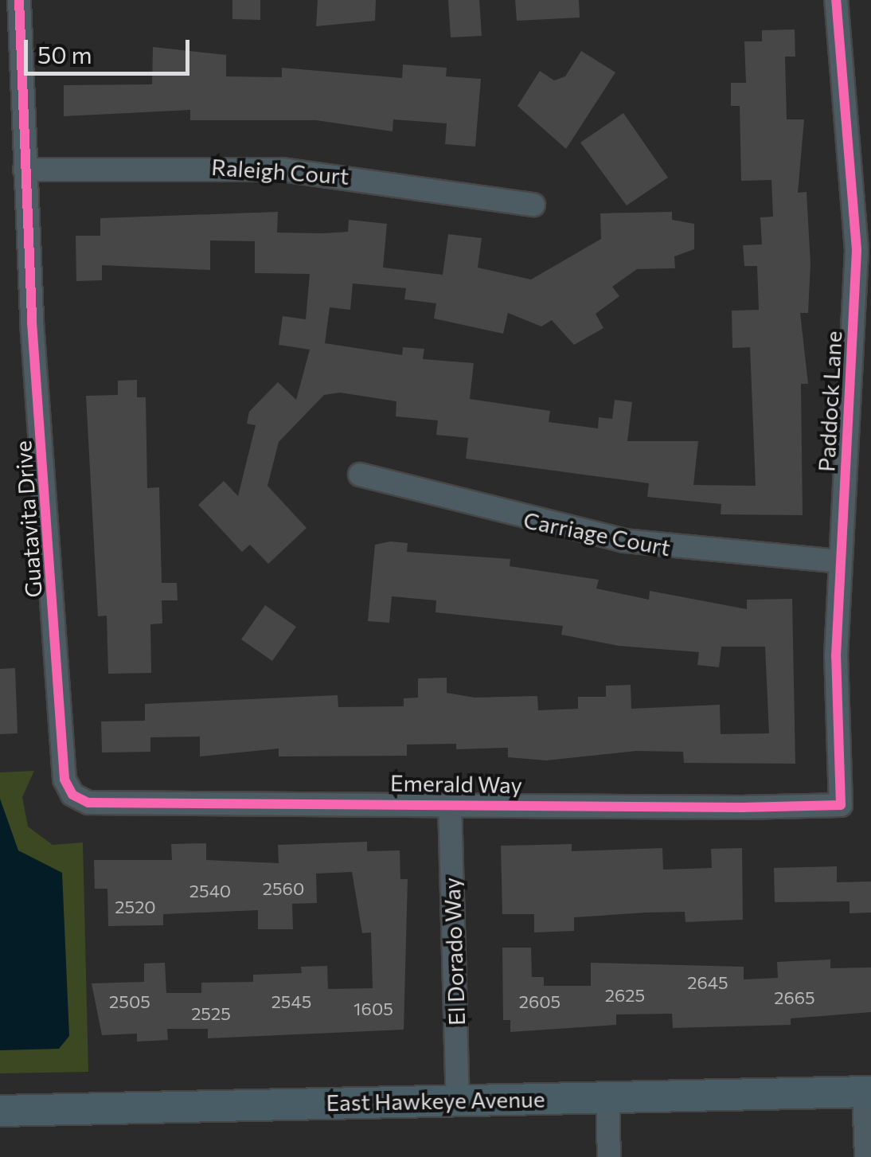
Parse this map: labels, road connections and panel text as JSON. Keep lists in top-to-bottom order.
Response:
{
  "streets": {
    "street": [
      "Raleigh Court",
      "Paddock Lane",
      "Guatavita Drive",
      "Carriage Court",
      "Emerald Way",
      "El Dorado Way",
      "East Hawkeye Avenue"
    ]
  },
  "crossings": [
    ["Raleigh Court", "Guatavita Drive"],
    ["Paddock Lane", "Carriage Court"],
    ["Paddock Lane", "Emerald Way"],
    ["Guatavita Drive", "Emerald Way"],
    ["Emerald Way", "El Dorado Way"],
    ["El Dorado Way", "East Hawkeye Avenue"]
  ],
  "house_numbers": [
    "2560",
    "2540",
    "2520",
    "2645",
    "2625",
    "2665",
    "2505",
    "2545",
    "2605",
    "1605",
    "2525"
  ],
  "scale_bar": "50 m"
}
